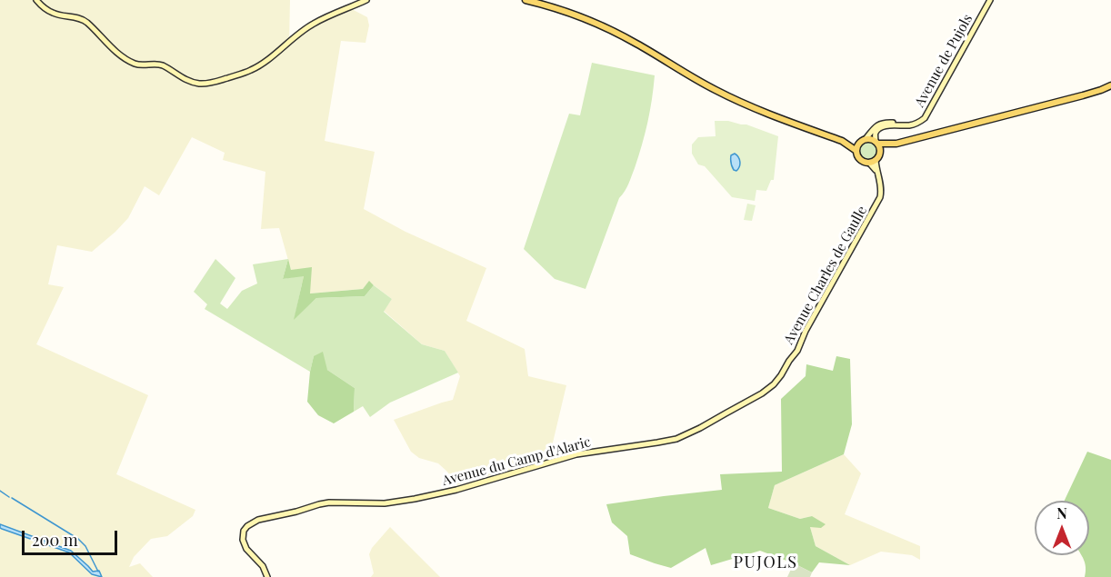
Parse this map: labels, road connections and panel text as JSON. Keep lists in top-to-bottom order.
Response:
{
  "streets": {
    "main road": ["Avenue de Pujols", "Avenue Charles de Gaulle", "Avenue du Camp d'Alaric"]
  },
  "crossings": [
    ["Avenue de Pujols", "Avenue Charles de Gaulle"],
    ["Avenue Charles de Gaulle", "Avenue du Camp d'Alaric"]
  ],
  "districts": ["PUJOLS"],
  "scale_bar": "200 m",
  "north": "top"
}
